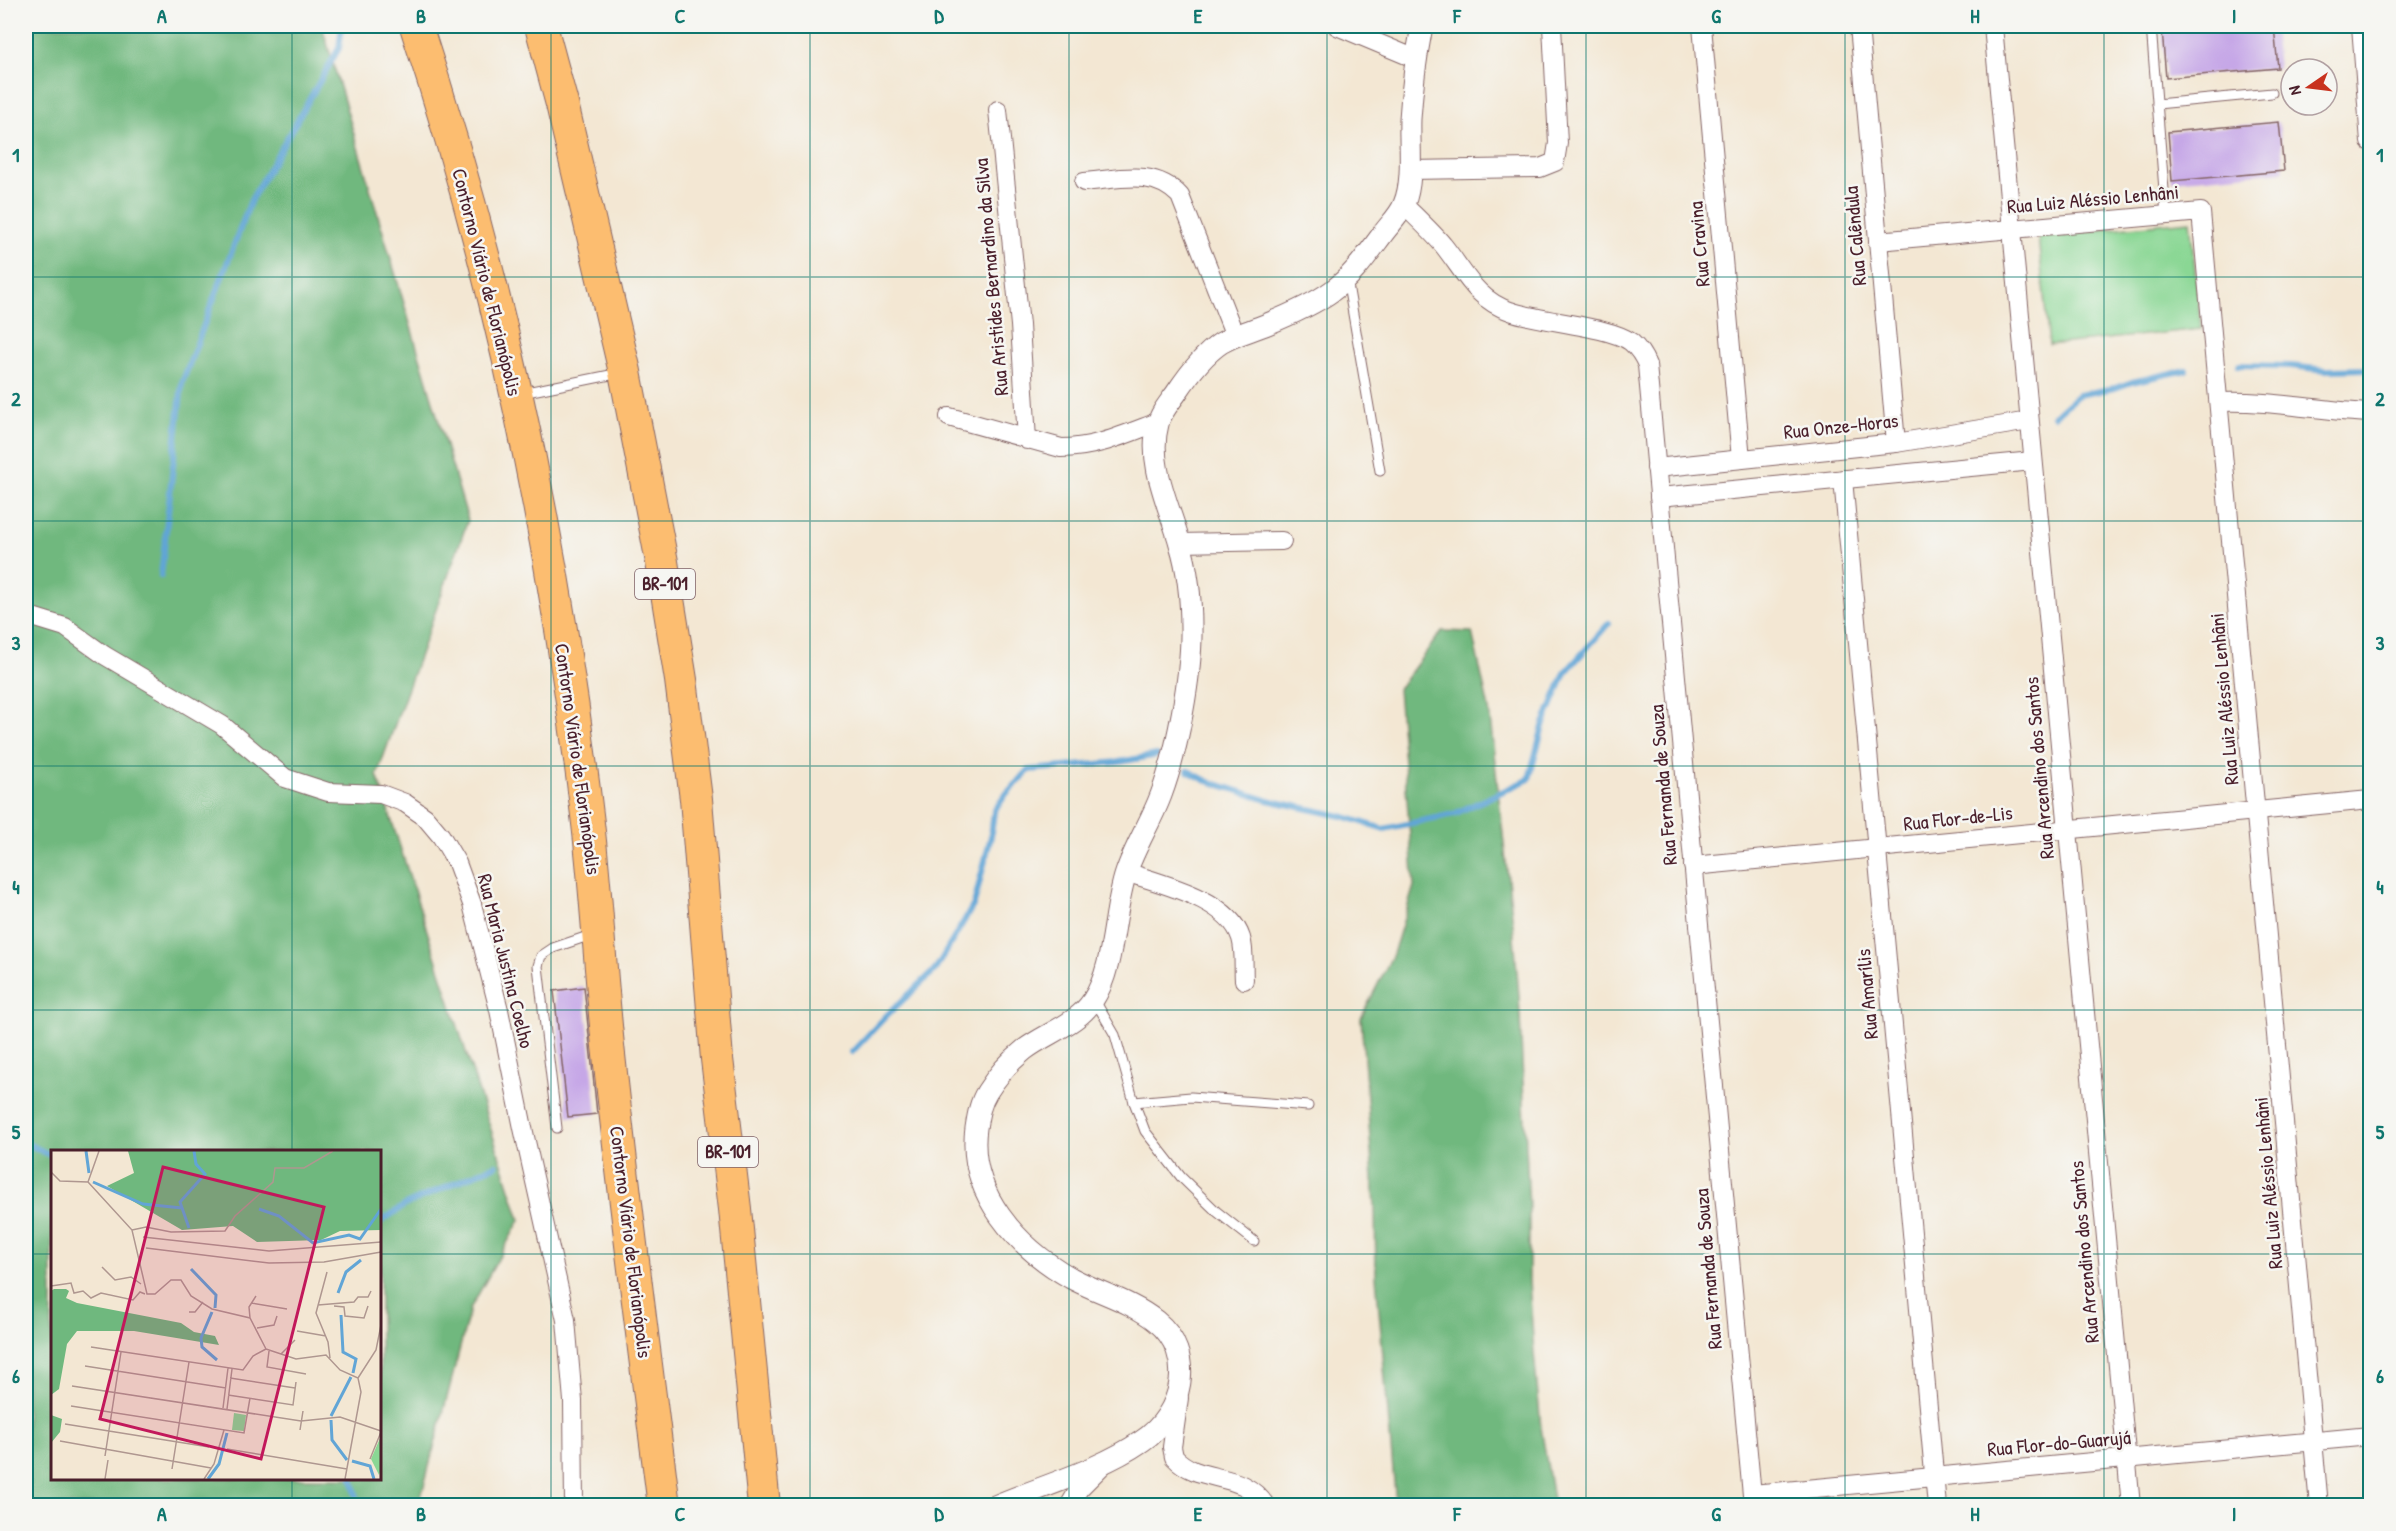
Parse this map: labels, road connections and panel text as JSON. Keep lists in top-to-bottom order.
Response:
{
  "streets": {
    "highway": ["Contorno Viário de Florianópolis", "BR-101"],
    "street": [
      "Rua Luiz Aléssio Lenhâni",
      "Rua Calêndula",
      "Rua Cravina",
      "Rua Aristides Bernardino da Silva",
      "Rua Onze-Horas",
      "Rua Arcendino dos Santos",
      "Rua Fernanda de Souza",
      "Rua Flor-de-Lis",
      "Rua Maria Justina Coelho",
      "Rua Amarílis",
      "Rua Flor-do-Guarujá"
    ]
  },
  "crossings": [
    ["Rua Luiz Aléssio Lenhâni", "Rua Calêndula"],
    ["Rua Luiz Aléssio Lenhâni", "Rua Arcendino dos Santos"],
    ["Rua Luiz Aléssio Lenhâni", "Rua Flor-de-Lis"],
    ["Rua Luiz Aléssio Lenhâni", "Rua Flor-do-Guarujá"],
    ["Rua Calêndula", "Rua Onze-Horas"],
    ["Rua Cravina", "Rua Onze-Horas"],
    ["Rua Onze-Horas", "Rua Arcendino dos Santos"],
    ["Rua Onze-Horas", "Rua Fernanda de Souza"],
    ["Rua Arcendino dos Santos", "Rua Flor-de-Lis"],
    ["Rua Arcendino dos Santos", "Rua Flor-do-Guarujá"],
    ["Rua Fernanda de Souza", "Rua Flor-de-Lis"],
    ["Rua Fernanda de Souza", "Rua Flor-do-Guarujá"],
    ["Rua Flor-de-Lis", "Rua Amarílis"],
    ["Rua Amarílis", "Rua Flor-do-Guarujá"]
  ],
  "north": "left",
  "grid": {
    "columns": [
      "A",
      "B",
      "C",
      "D",
      "E",
      "F",
      "G",
      "H",
      "I"
    ],
    "rows": [
      "1",
      "2",
      "3",
      "4",
      "5",
      "6"
    ]
  }
}
